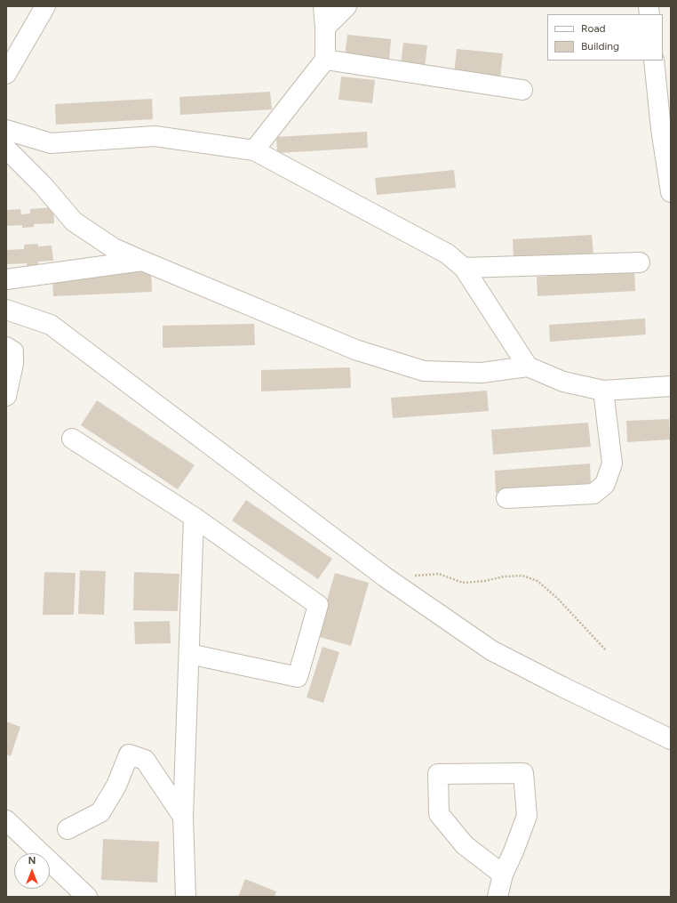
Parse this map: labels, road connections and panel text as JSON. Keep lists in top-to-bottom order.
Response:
{
  "legend": ["Road", "Building"],
  "north": "top"
}
